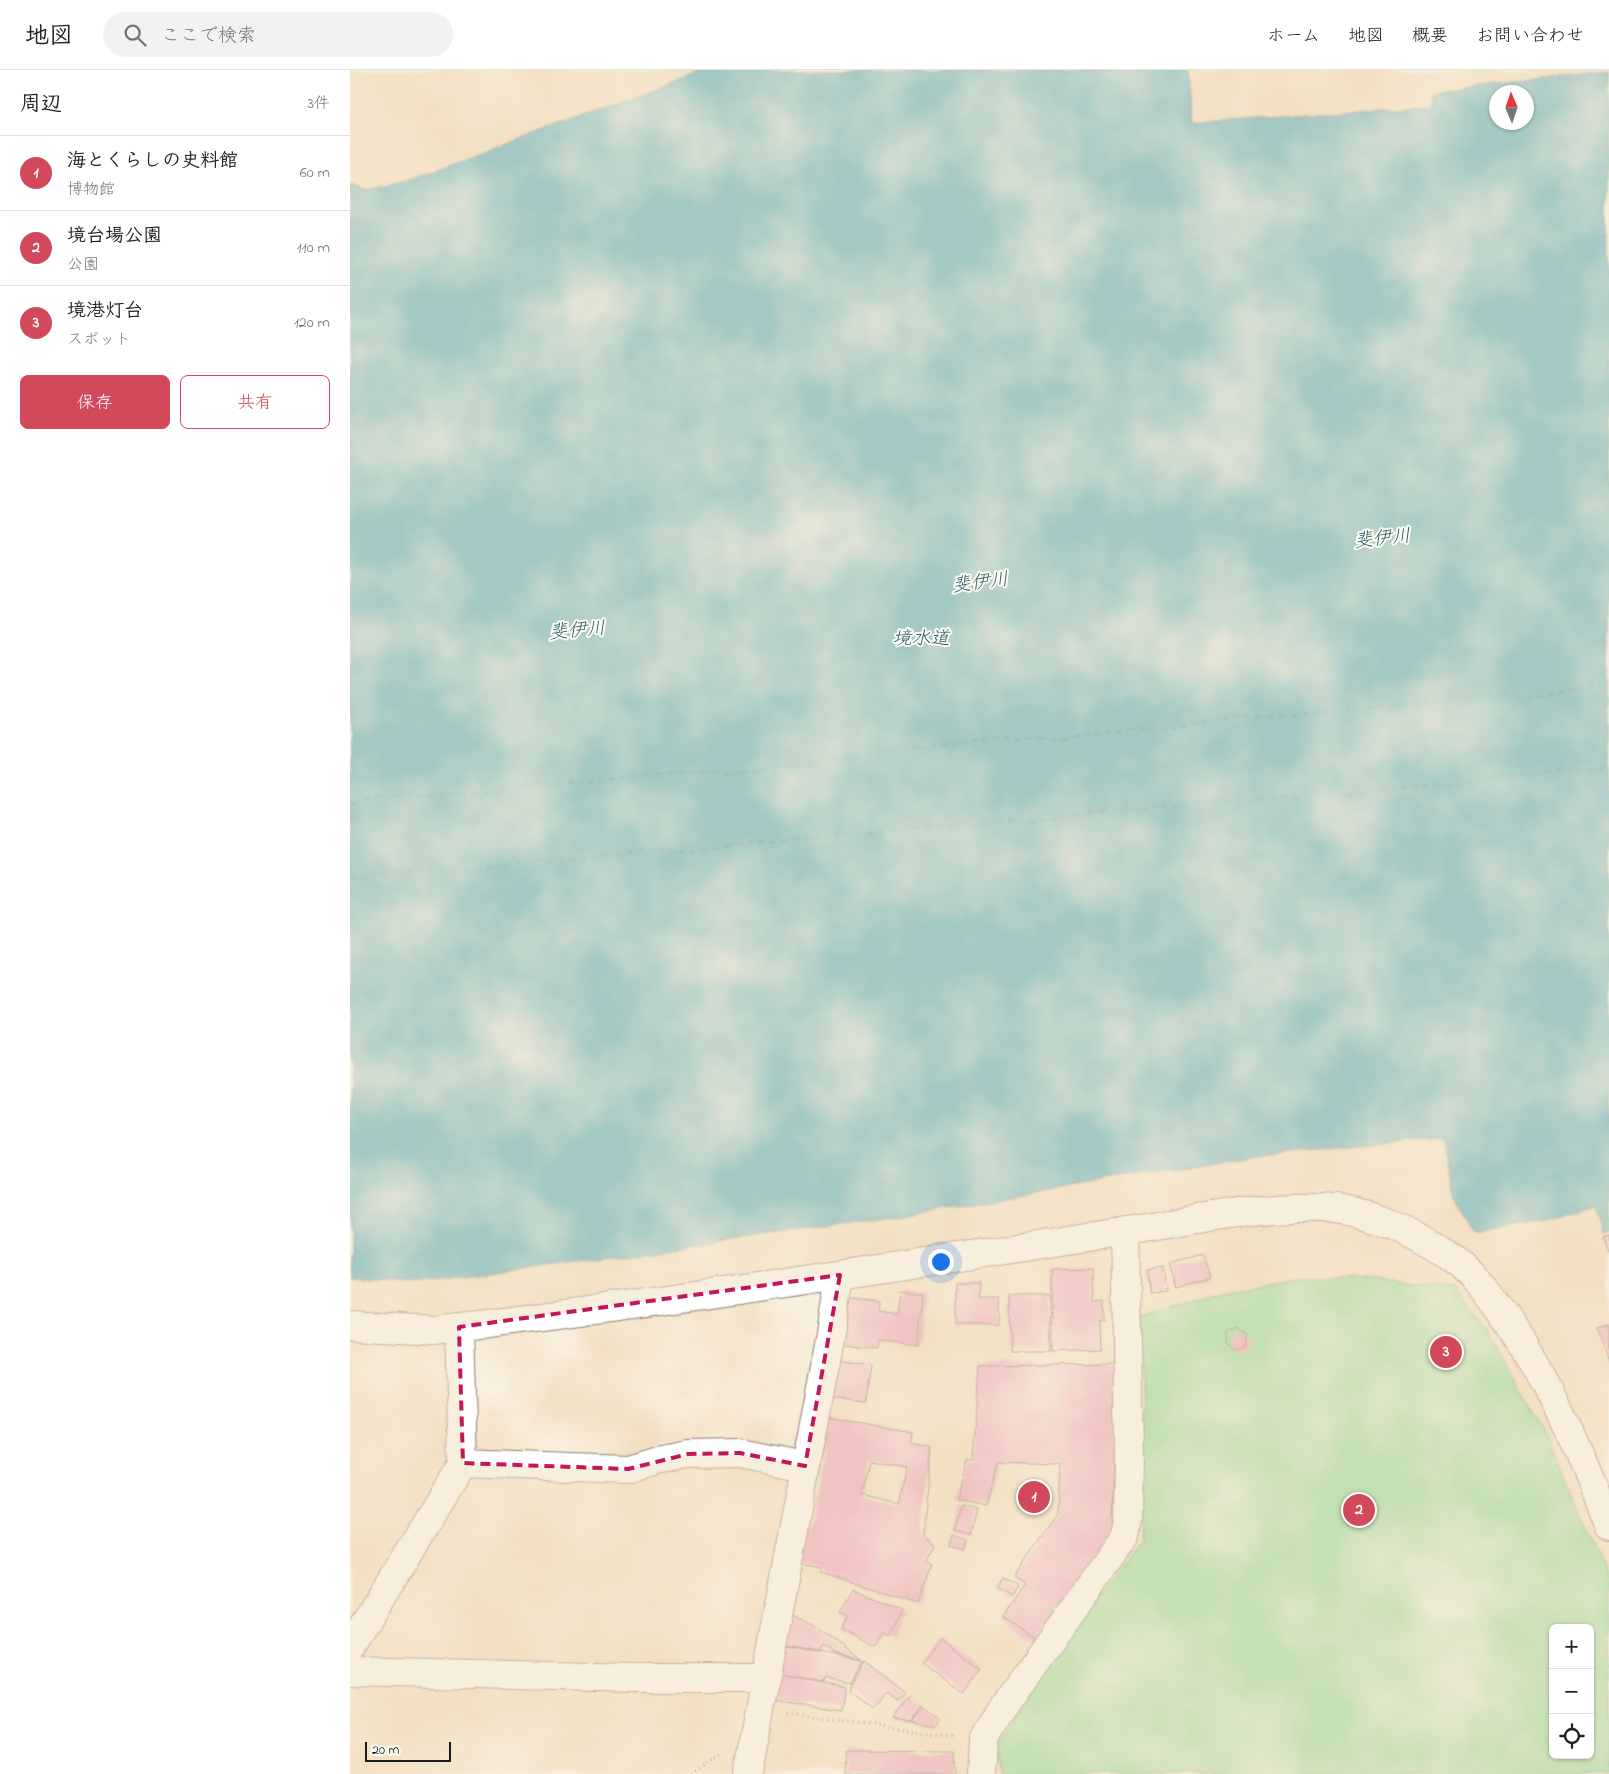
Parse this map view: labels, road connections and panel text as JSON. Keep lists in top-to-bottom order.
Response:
{
  "water": ["斐伊川", "境水道"],
  "scale_bar": "20 m",
  "north": "top",
  "page": {
    "header": "地図",
    "search": "ここで検索",
    "nav": [
      "ホーム",
      "地図",
      "概要",
      "お問い合わせ"
    ],
    "heading": ["周辺", "3件"],
    "list": [
      {
        "mark": "1",
        "name": "海とくらしの史料館",
        "note": "博物館",
        "value": "60 m"
      },
      {
        "mark": "2",
        "name": "境台場公園",
        "note": "公園",
        "value": "110 m"
      },
      {
        "mark": "3",
        "name": "境港灯台",
        "note": "スポット",
        "value": "120 m"
      }
    ],
    "buttons": ["保存", "共有"],
    "pins": ["3", "1", "2"],
    "map_buttons": ["+", "−"],
    "scale": "20 m"
  }
}
